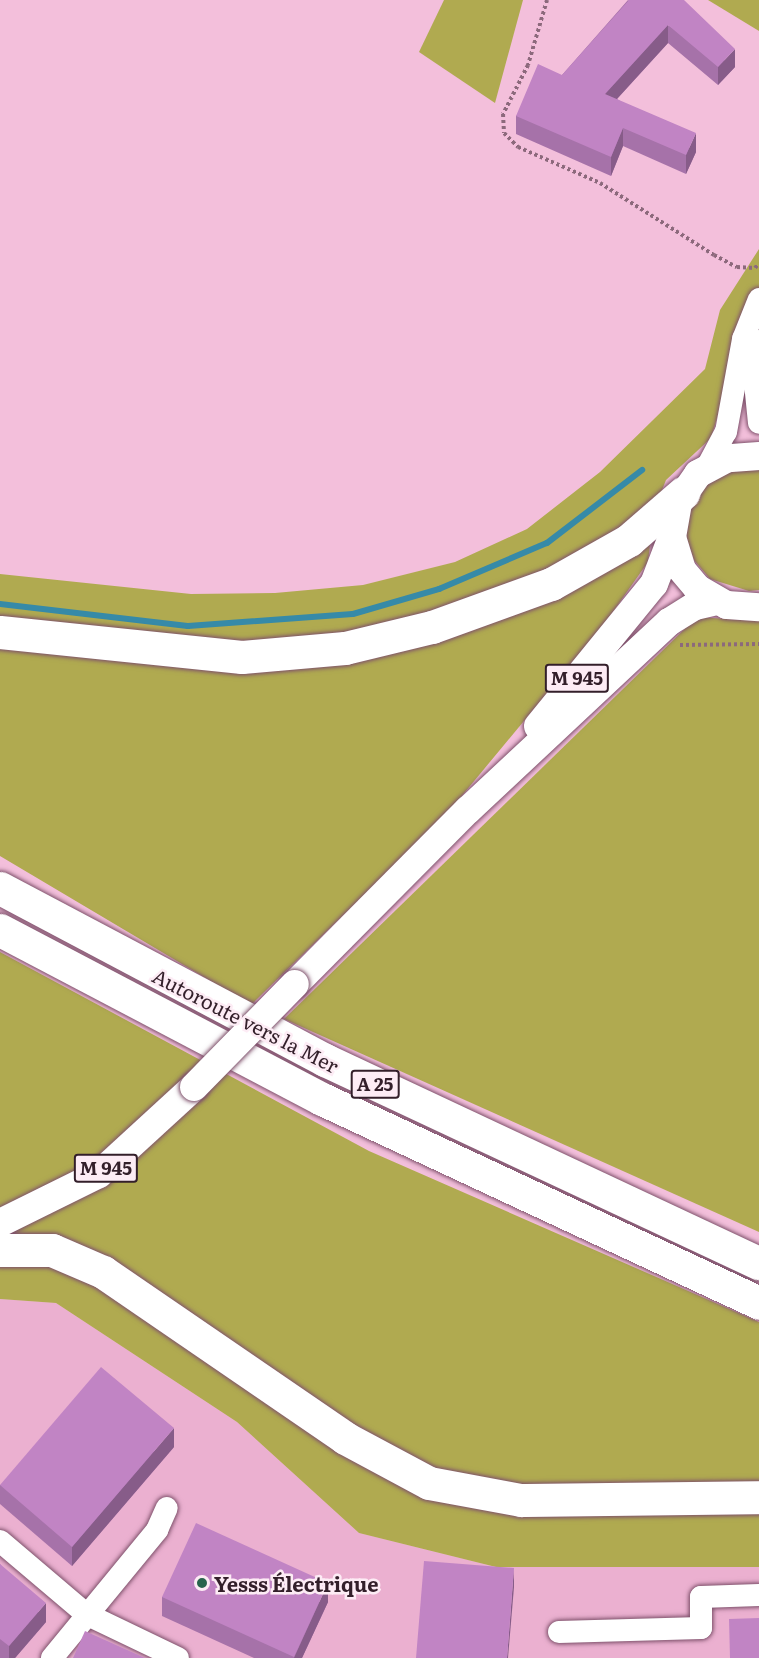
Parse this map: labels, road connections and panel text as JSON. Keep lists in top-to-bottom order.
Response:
{
  "streets": {
    "highway": ["Autoroute vers la Mer", "A 25"],
    "main road": ["M 945"]
  },
  "places": ["Yesss Électrique"]
}
